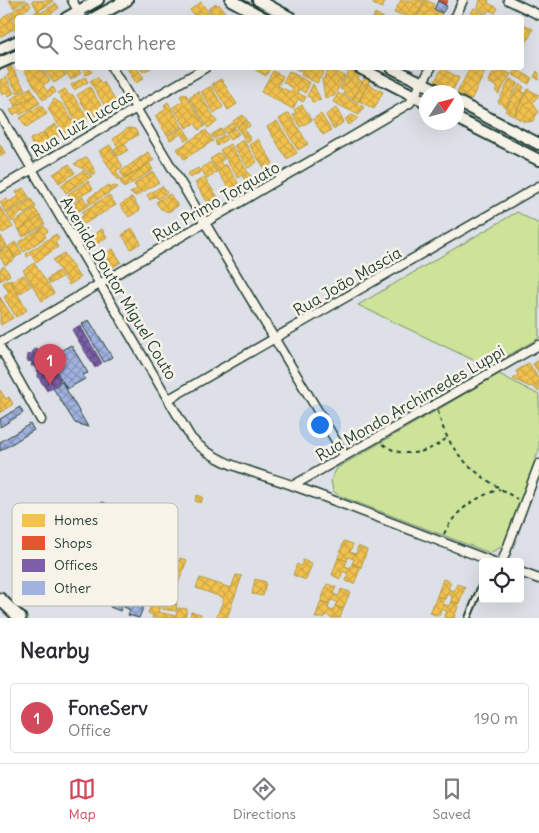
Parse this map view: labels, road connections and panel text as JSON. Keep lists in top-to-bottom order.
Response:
{
  "streets": {
    "street": [
      "Rua Luiz Luccas",
      "Rua Primo Torquato",
      "Rua João Mascia",
      "Avenida Doutor Miguel Couto",
      "Rua Mondo Archimedes Luppi"
    ]
  },
  "crossings": [
    ["Rua Luiz Luccas", "Avenida Doutor Miguel Couto"],
    ["Rua Primo Torquato", "Avenida Doutor Miguel Couto"],
    ["Rua João Mascia", "Avenida Doutor Miguel Couto"],
    ["Avenida Doutor Miguel Couto", "Rua Mondo Archimedes Luppi"]
  ],
  "legend": [
    "Homes",
    "Shops",
    "Offices",
    "Other"
  ],
  "north": "top right",
  "page": {
    "search": "Search here",
    "pins": "1",
    "heading": "Nearby",
    "list": [
      {
        "mark": "1",
        "name": "FoneServ",
        "note": "Office",
        "value": "190 m"
      }
    ],
    "nav": ["Map", "Directions", "Saved"]
  }
}
